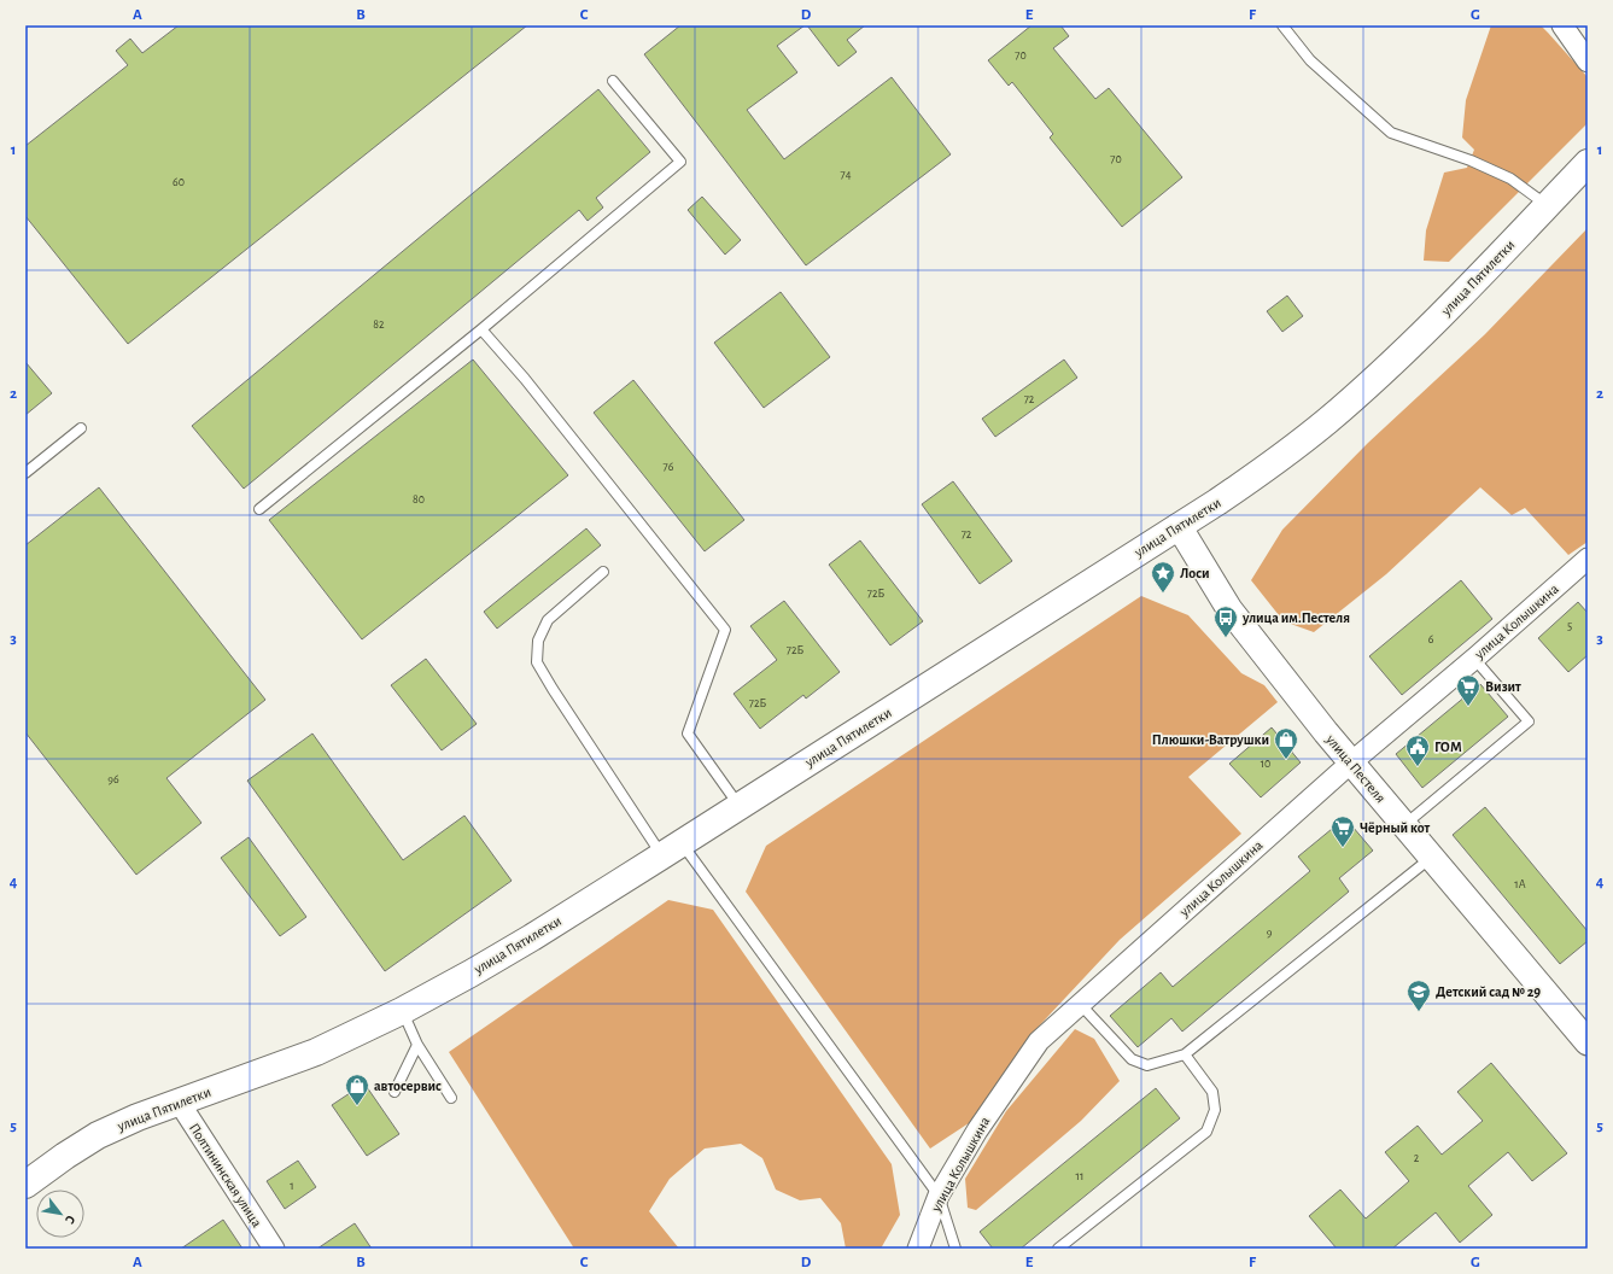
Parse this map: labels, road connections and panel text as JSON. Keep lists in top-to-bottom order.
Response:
{
  "streets": {
    "main road": ["улица Пятилетки"],
    "street": ["улица Колышкина", "улица Пестеля", "Полтининская улица"]
  },
  "crossings": [
    ["улица Пятилетки", "улица Пестеля"],
    ["улица Пятилетки", "Полтининская улица"],
    ["улица Колышкина", "улица Пестеля"]
  ],
  "places": {
    "place": ["Лоси"],
    "bus stop": ["улица им.Пестеля"],
    "supermarket": ["Визит", "Чёрный кот"],
    "shop": ["Плюшки-Ватрушки", "автосервис"],
    "public building": ["ГОМ"],
    "school or university": ["Детский сад № 29"]
  },
  "house_numbers": [
    "70",
    "70",
    "74",
    "60",
    "82",
    "72",
    "76",
    "80",
    "72",
    "72Б",
    "5",
    "6",
    "72Б",
    "72Б",
    "10",
    "96",
    "1А",
    "9",
    "2",
    "11",
    "1"
  ],
  "north": "bottom right",
  "grid": {
    "columns": [
      "A",
      "B",
      "C",
      "D",
      "E",
      "F",
      "G"
    ],
    "rows": [
      "1",
      "2",
      "3",
      "4",
      "5"
    ]
  }
}
